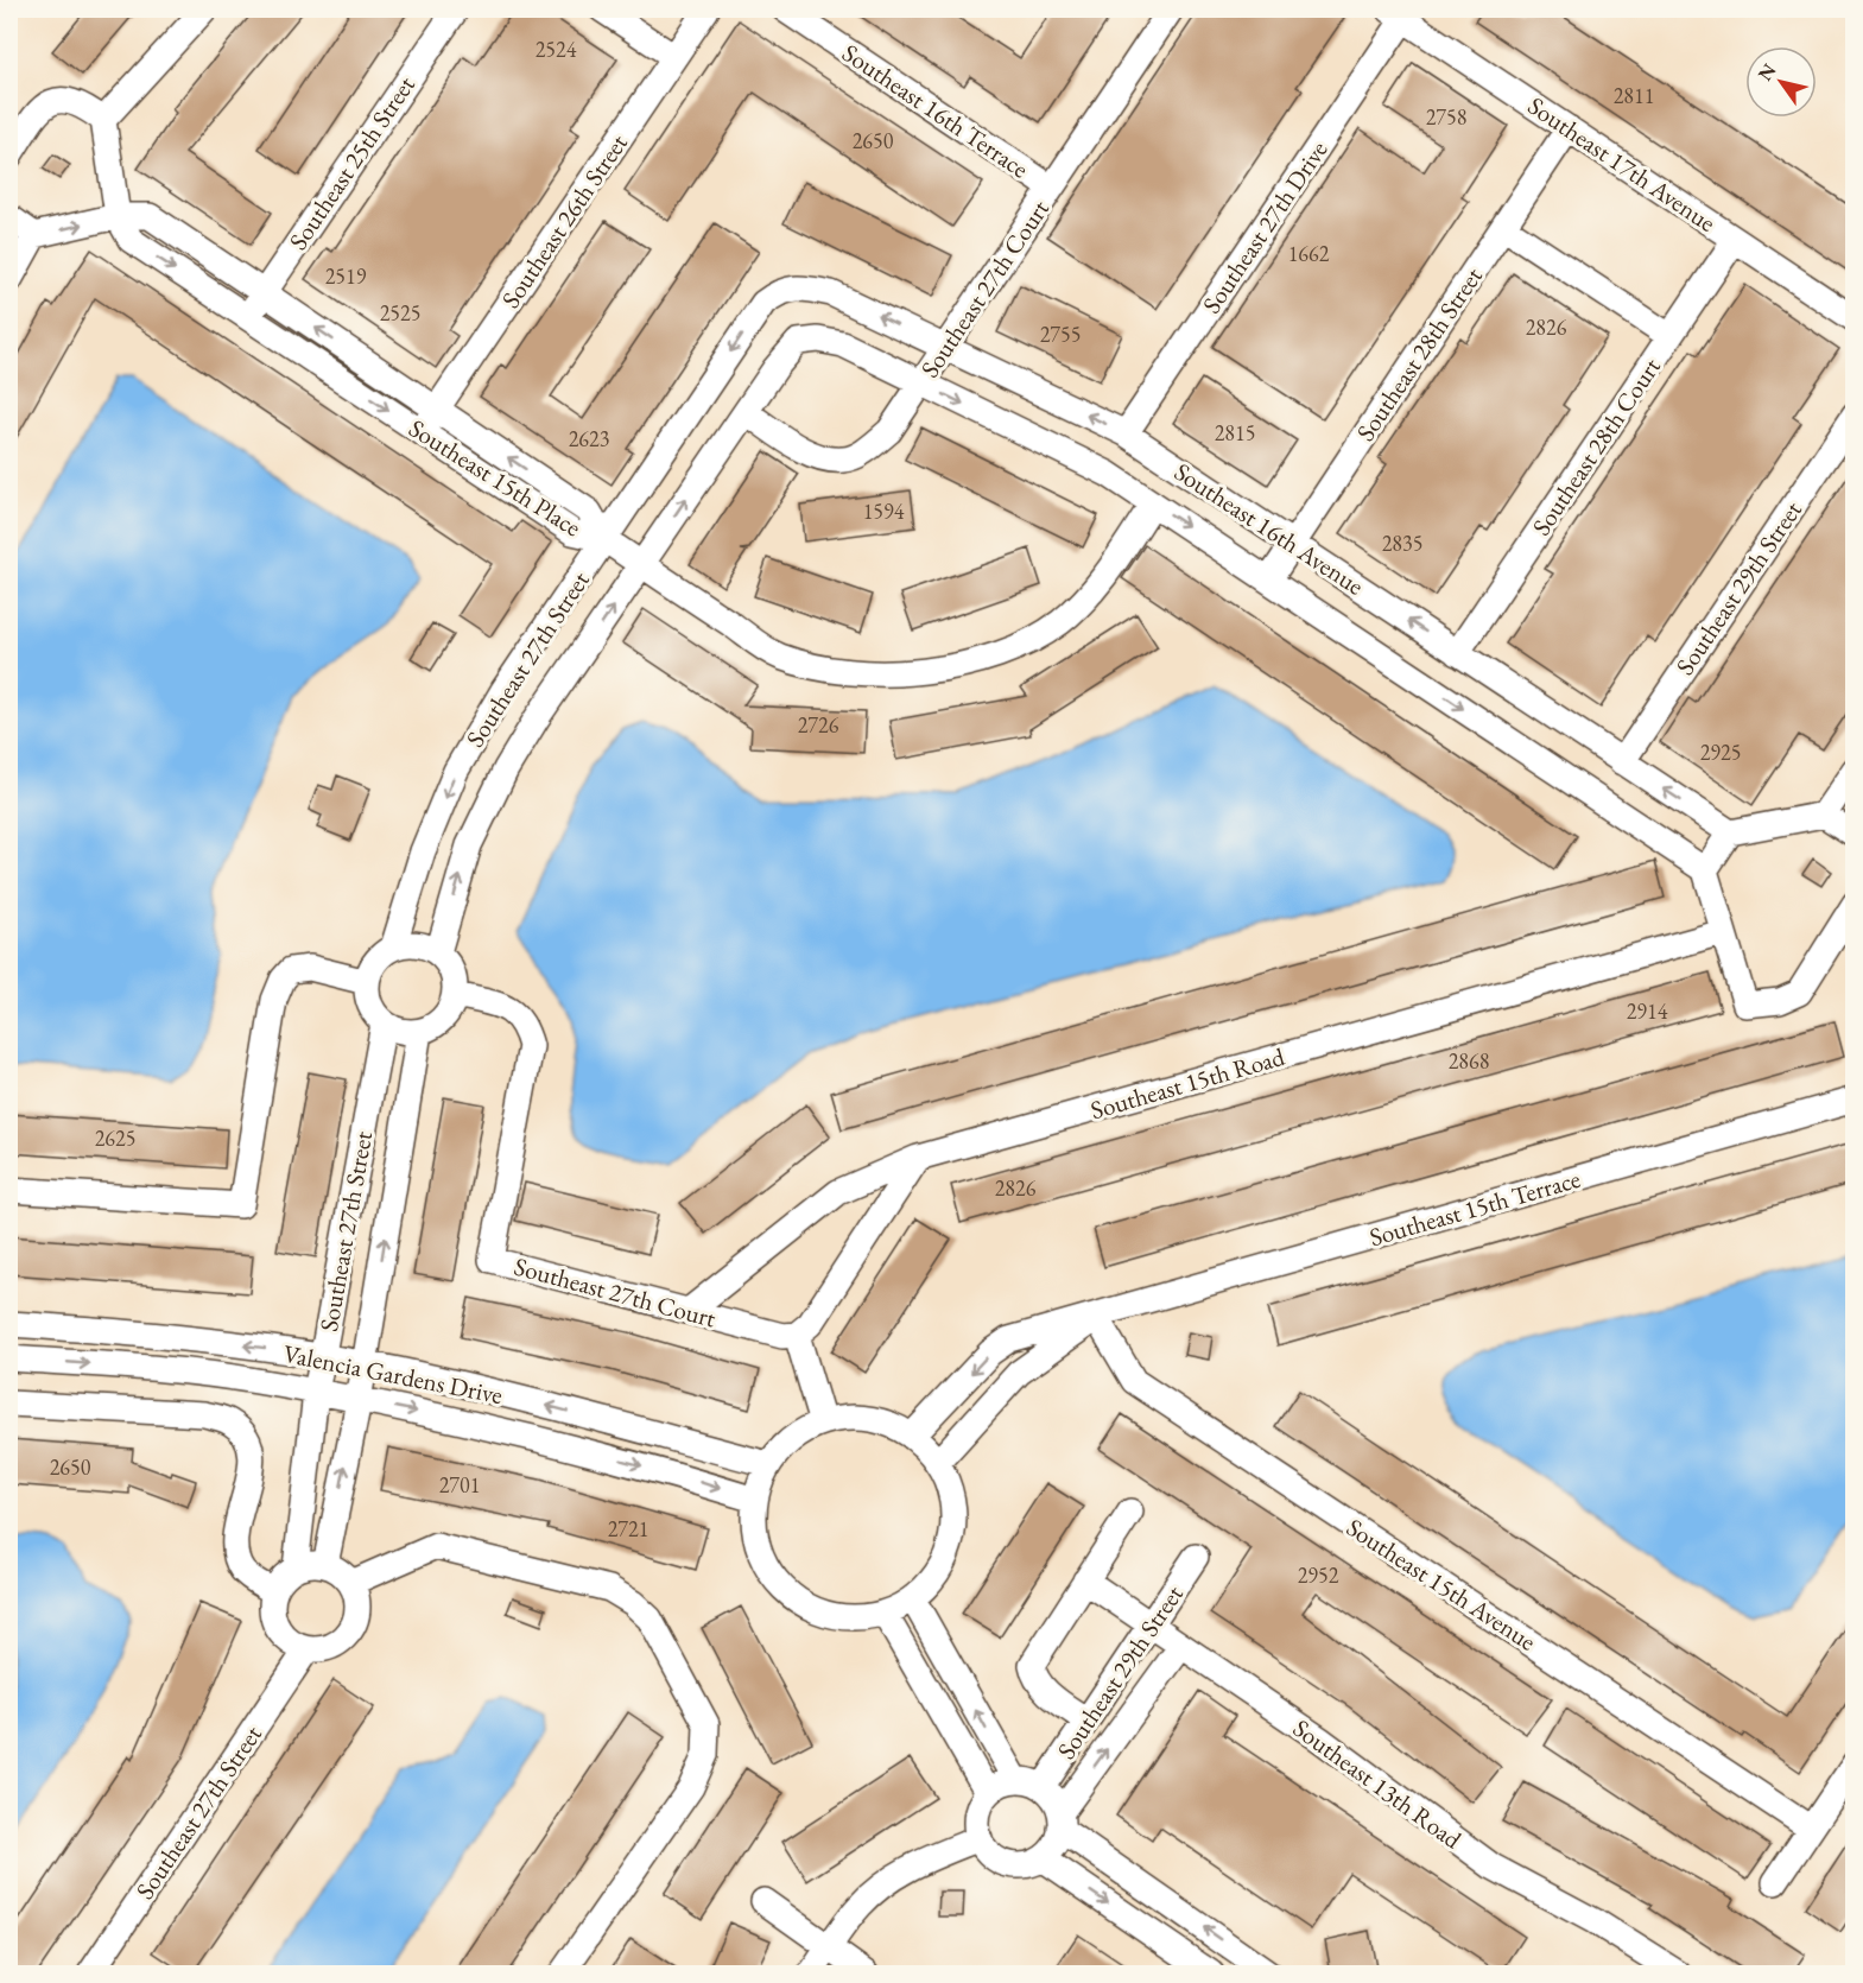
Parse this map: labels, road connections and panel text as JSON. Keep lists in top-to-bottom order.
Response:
{
  "streets": {
    "street": [
      "Southeast 16th Terrace",
      "Southeast 25th Street",
      "Southeast 17th Avenue",
      "Southeast 26th Street",
      "Southeast 27th Drive",
      "Southeast 27th Court",
      "Southeast 28th Street",
      "Southeast 28th Court",
      "Southeast 15th Place",
      "Southeast 16th Avenue",
      "Southeast 29th Street",
      "Southeast 27th Street",
      "Southeast 15th Road",
      "Southeast 15th Terrace",
      "Valencia Gardens Drive",
      "Southeast 15th Avenue",
      "Southeast 13th Road"
    ]
  },
  "crossings": [
    ["Southeast 16th Terrace", "Southeast 27th Court"],
    ["Southeast 25th Street", "Southeast 15th Place"],
    ["Southeast 17th Avenue", "Southeast 27th Drive"],
    ["Southeast 17th Avenue", "Southeast 28th Street"],
    ["Southeast 17th Avenue", "Southeast 28th Court"],
    ["Southeast 26th Street", "Southeast 15th Place"],
    ["Southeast 27th Drive", "Southeast 16th Avenue"],
    ["Southeast 27th Court", "Southeast 16th Avenue"],
    ["Southeast 27th Court", "Southeast 27th Street"],
    ["Southeast 27th Court", "Southeast 15th Road"],
    ["Southeast 28th Street", "Southeast 16th Avenue"],
    ["Southeast 28th Court", "Southeast 16th Avenue"],
    ["Southeast 15th Place", "Southeast 27th Street"],
    ["Southeast 16th Avenue", "Southeast 29th Street"],
    ["Southeast 16th Avenue", "Southeast 27th Street"],
    ["Southeast 29th Street", "Southeast 13th Road"],
    ["Southeast 27th Street", "Valencia Gardens Drive"],
    ["Southeast 15th Terrace", "Valencia Gardens Drive"],
    ["Southeast 15th Terrace", "Southeast 15th Avenue"]
  ],
  "house_numbers": [
    "2524",
    "2811",
    "2758",
    "2650",
    "1662",
    "2519",
    "2525",
    "2826",
    "2755",
    "2815",
    "2623",
    "1594",
    "2835",
    "2726",
    "2925",
    "2914",
    "2868",
    "2625",
    "2826",
    "2650",
    "2701",
    "2721",
    "2952"
  ],
  "north": "top left"
}
